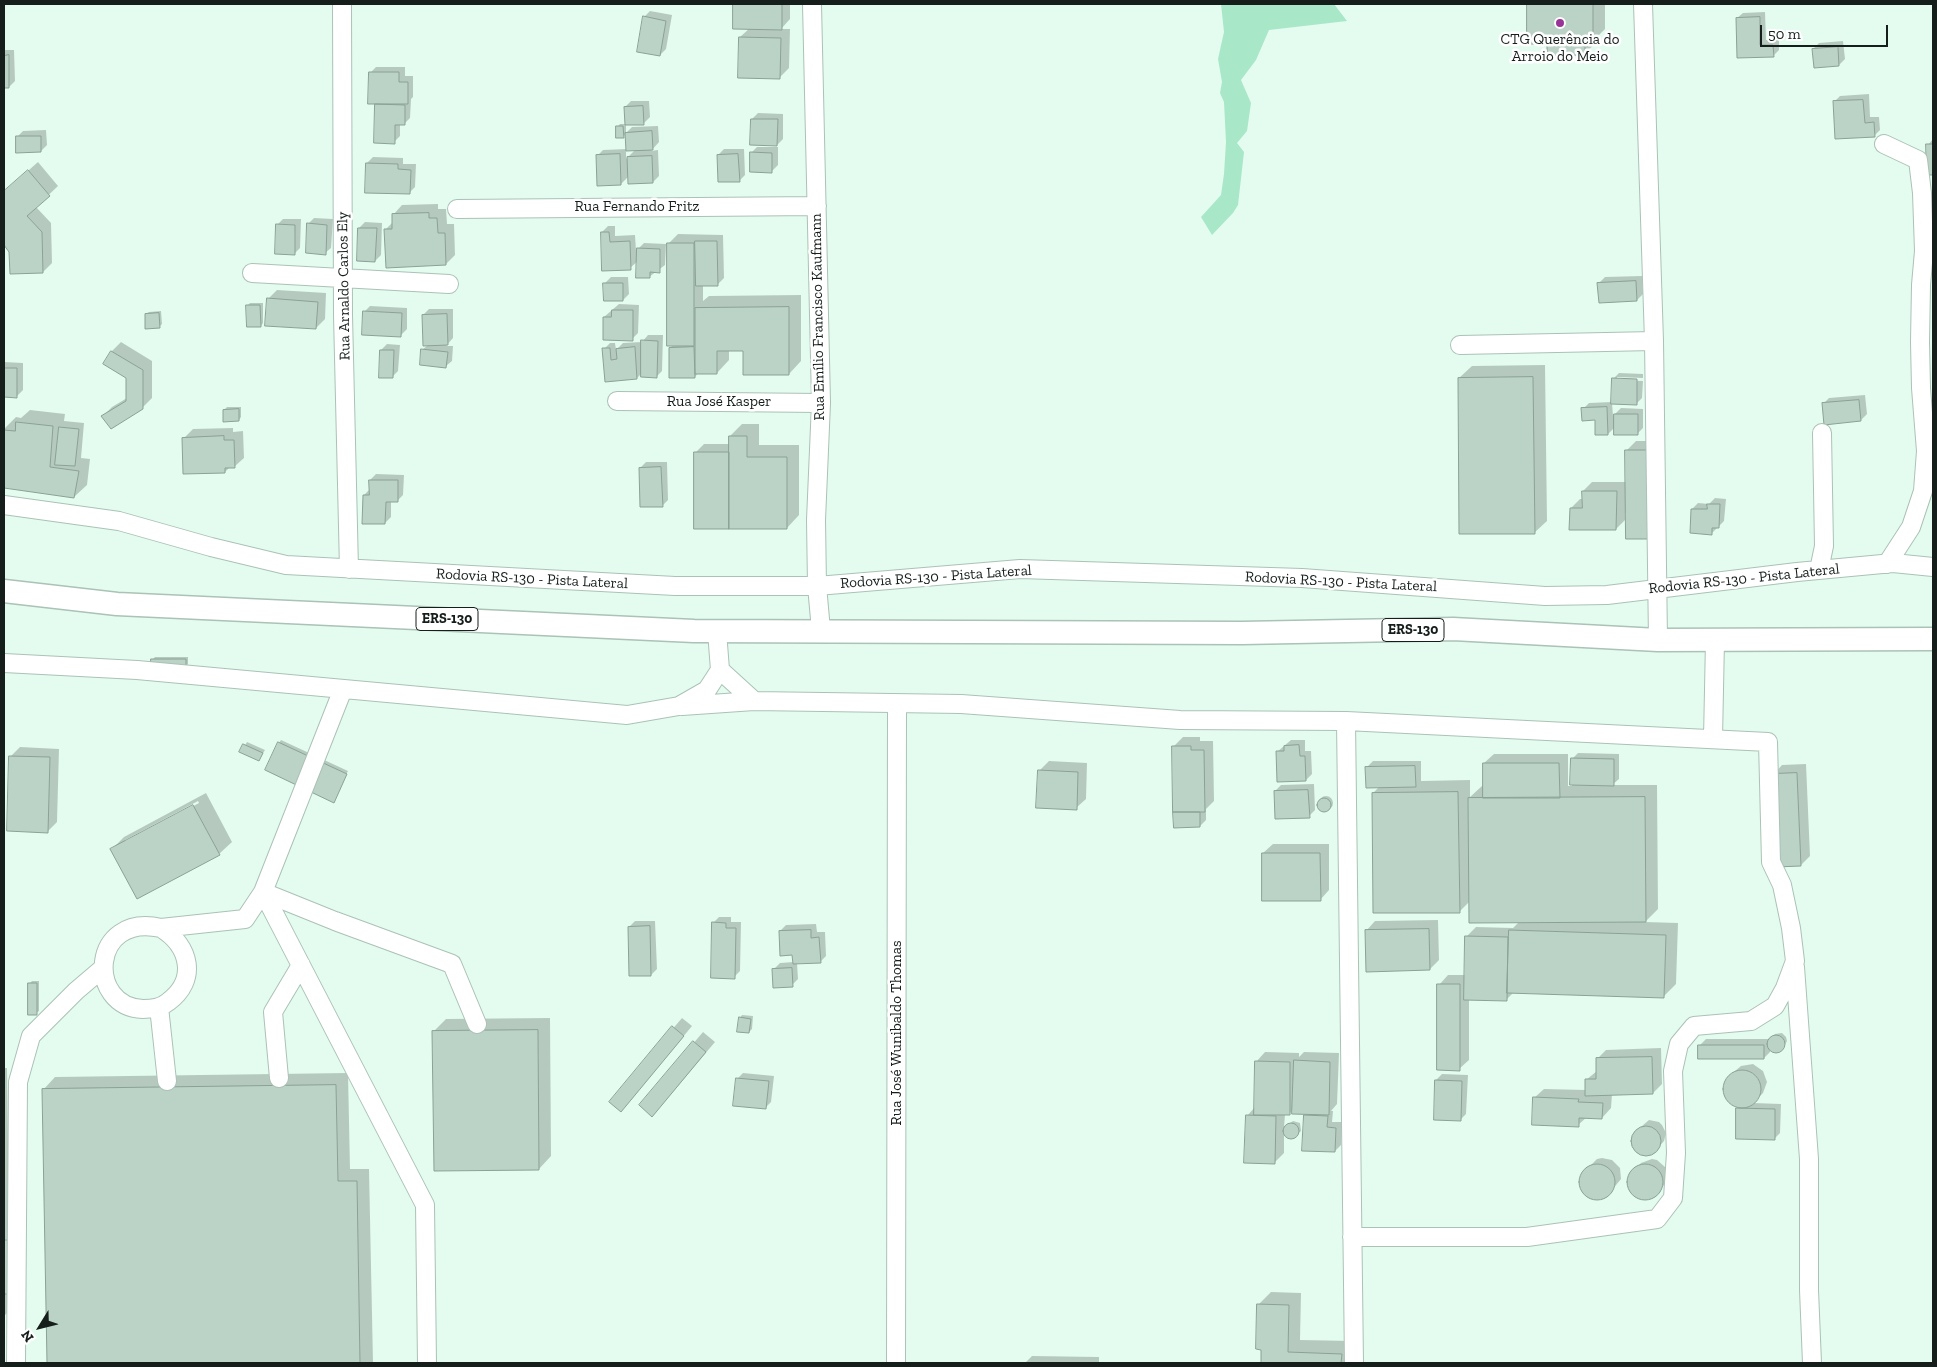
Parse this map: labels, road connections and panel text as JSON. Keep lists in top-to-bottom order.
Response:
{
  "streets": {
    "main road": ["ERS-130"],
    "street": [
      "Rua Fernando Fritz",
      "Rua Arnaldo Carlos Ely",
      "Rua Emílio Francisco Kaufmann",
      "Rua José Kasper",
      "Rodovia RS-130 - Pista Lateral",
      "Rua José Wunibaldo Thomas"
    ]
  },
  "crossings": [
    ["Rua Fernando Fritz", "Rua Emílio Francisco Kaufmann"],
    ["Rua Arnaldo Carlos Ely", "Rodovia RS-130 - Pista Lateral"],
    ["Rua Emílio Francisco Kaufmann", "Rua José Kasper"],
    ["Rua Emílio Francisco Kaufmann", "Rodovia RS-130 - Pista Lateral"],
    ["Rua Emílio Francisco Kaufmann", "ERS-130"]
  ],
  "places": ["CTG Querência do Arroio do Meio"],
  "scale_bar": "50 m",
  "north": "bottom left"
}
